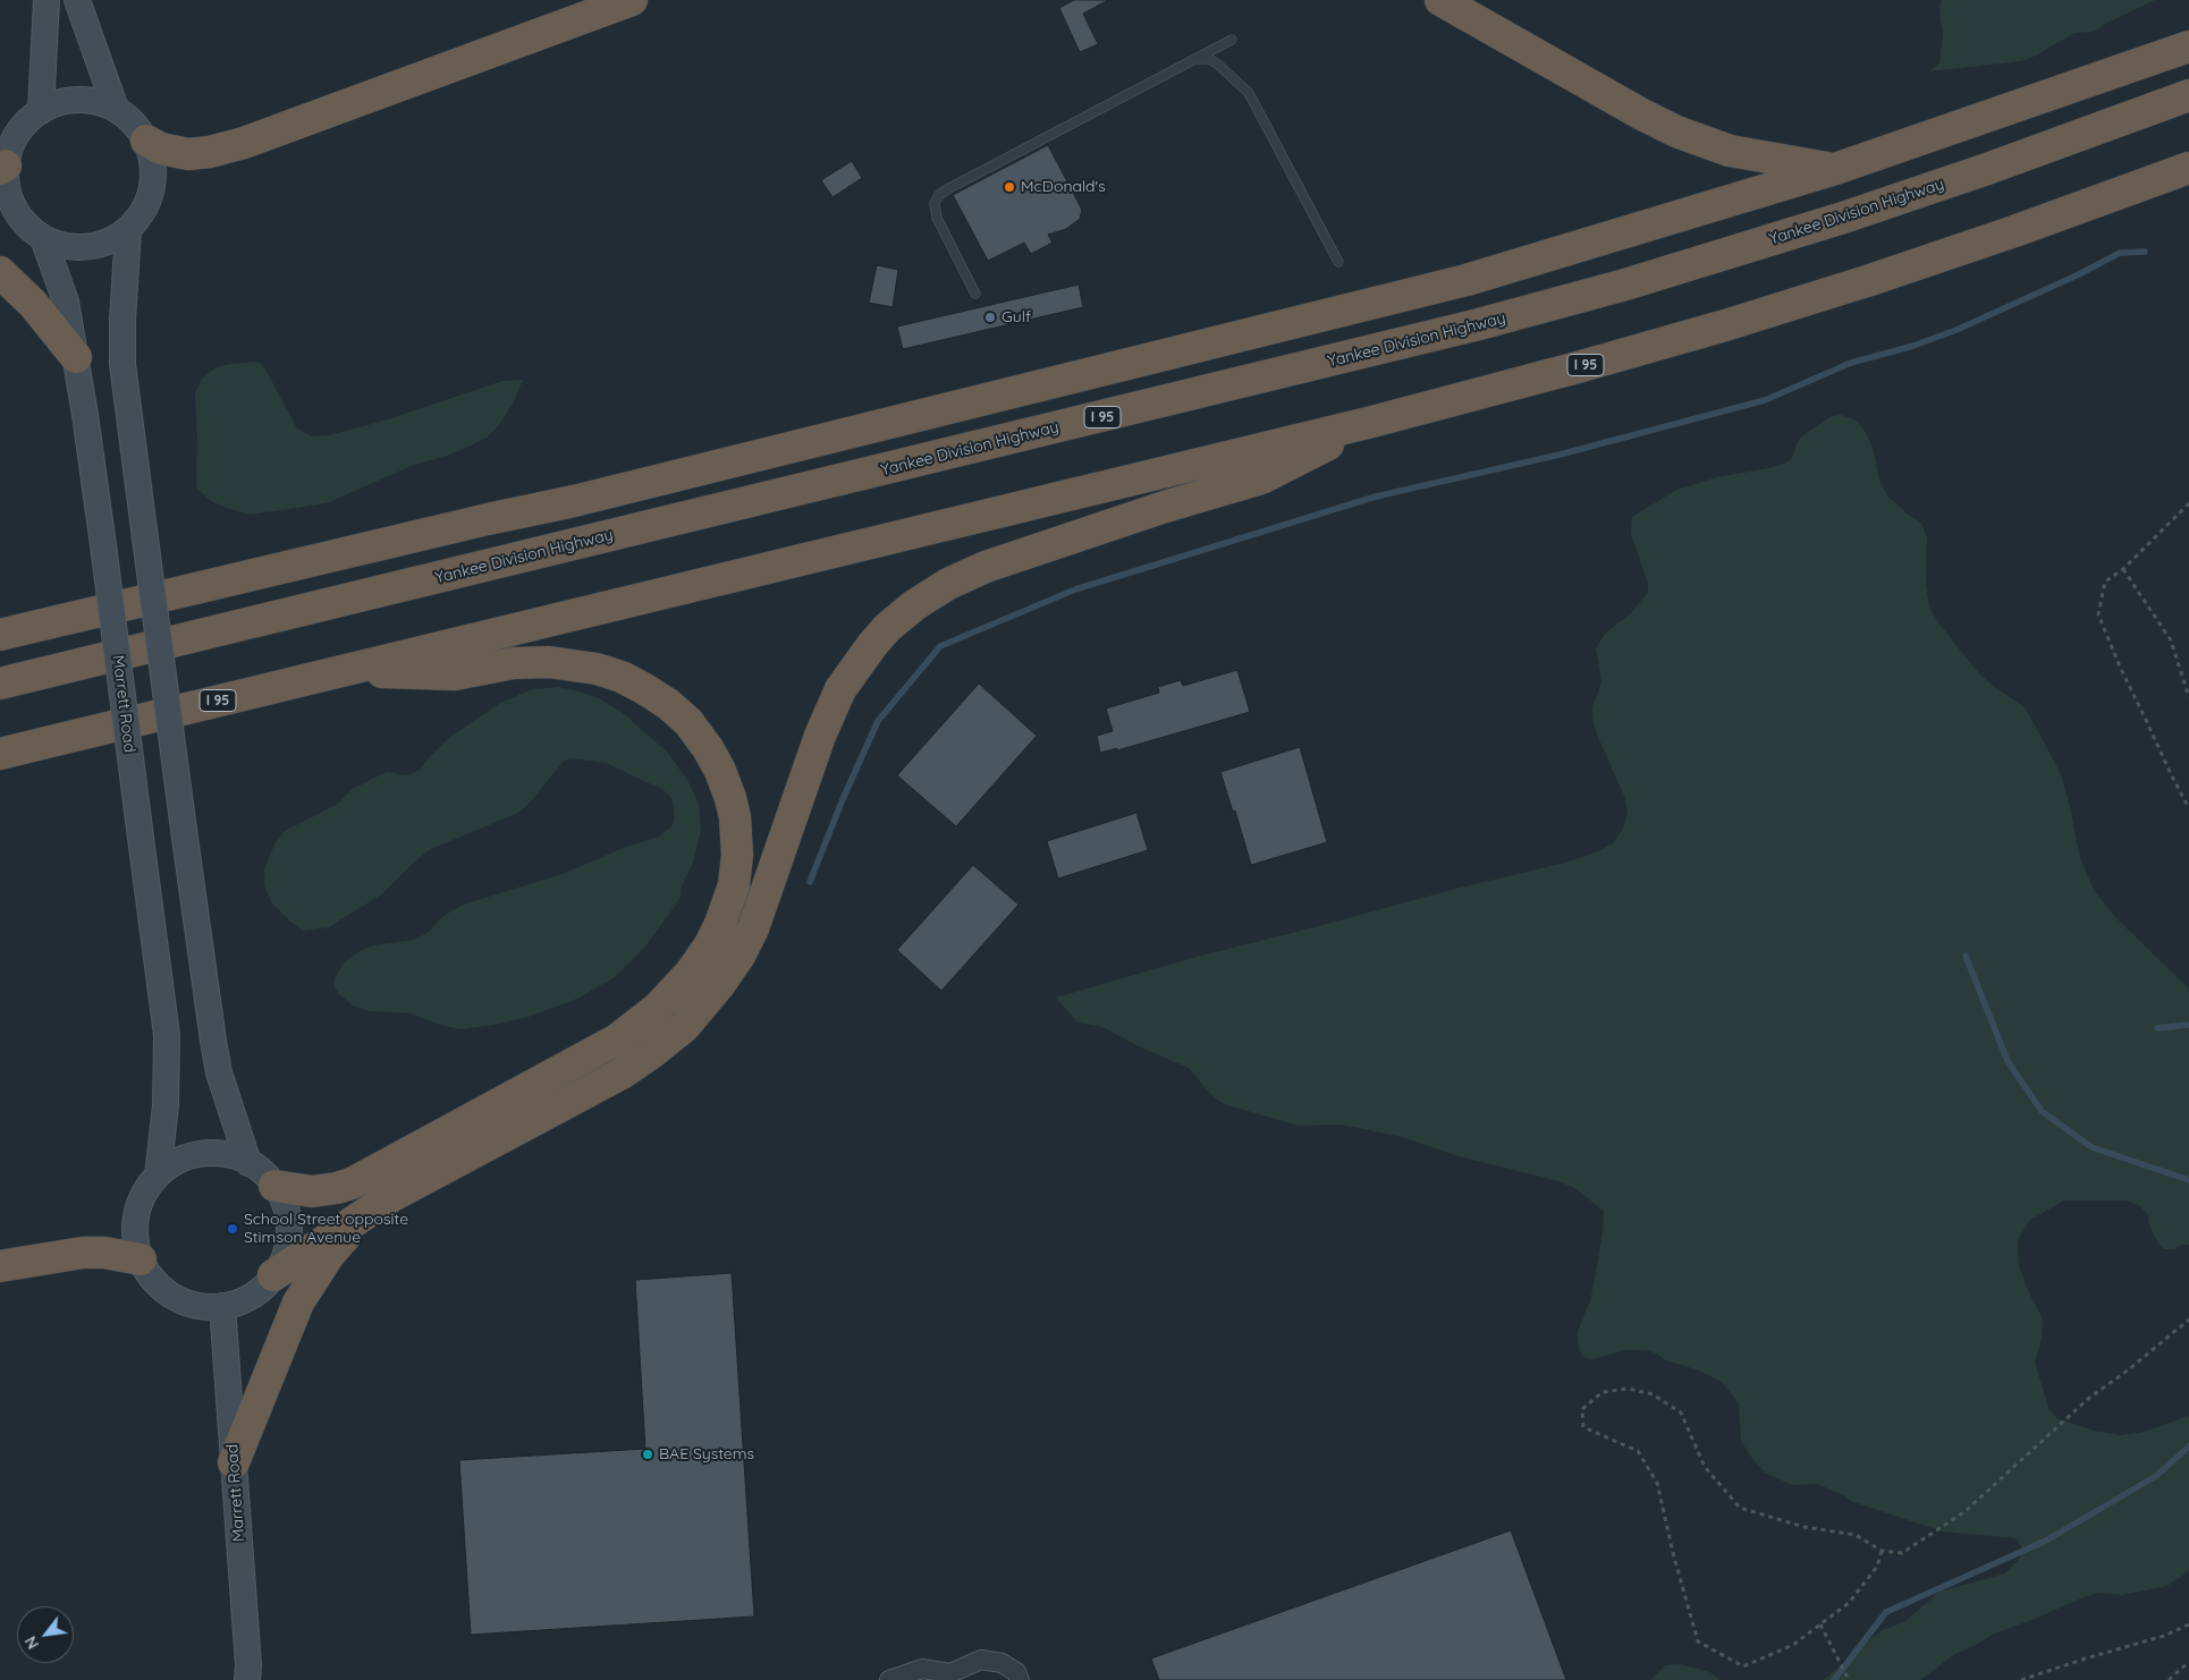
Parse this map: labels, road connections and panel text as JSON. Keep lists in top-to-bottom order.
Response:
{
  "streets": {
    "highway": ["Yankee Division Highway", "I 95"],
    "main road": ["Marrett Road"]
  },
  "places": [
    "McDonald's",
    "Gulf",
    "School Street opposite Stimson Avenue",
    "BAE Systems"
  ],
  "north": "bottom left"
}
